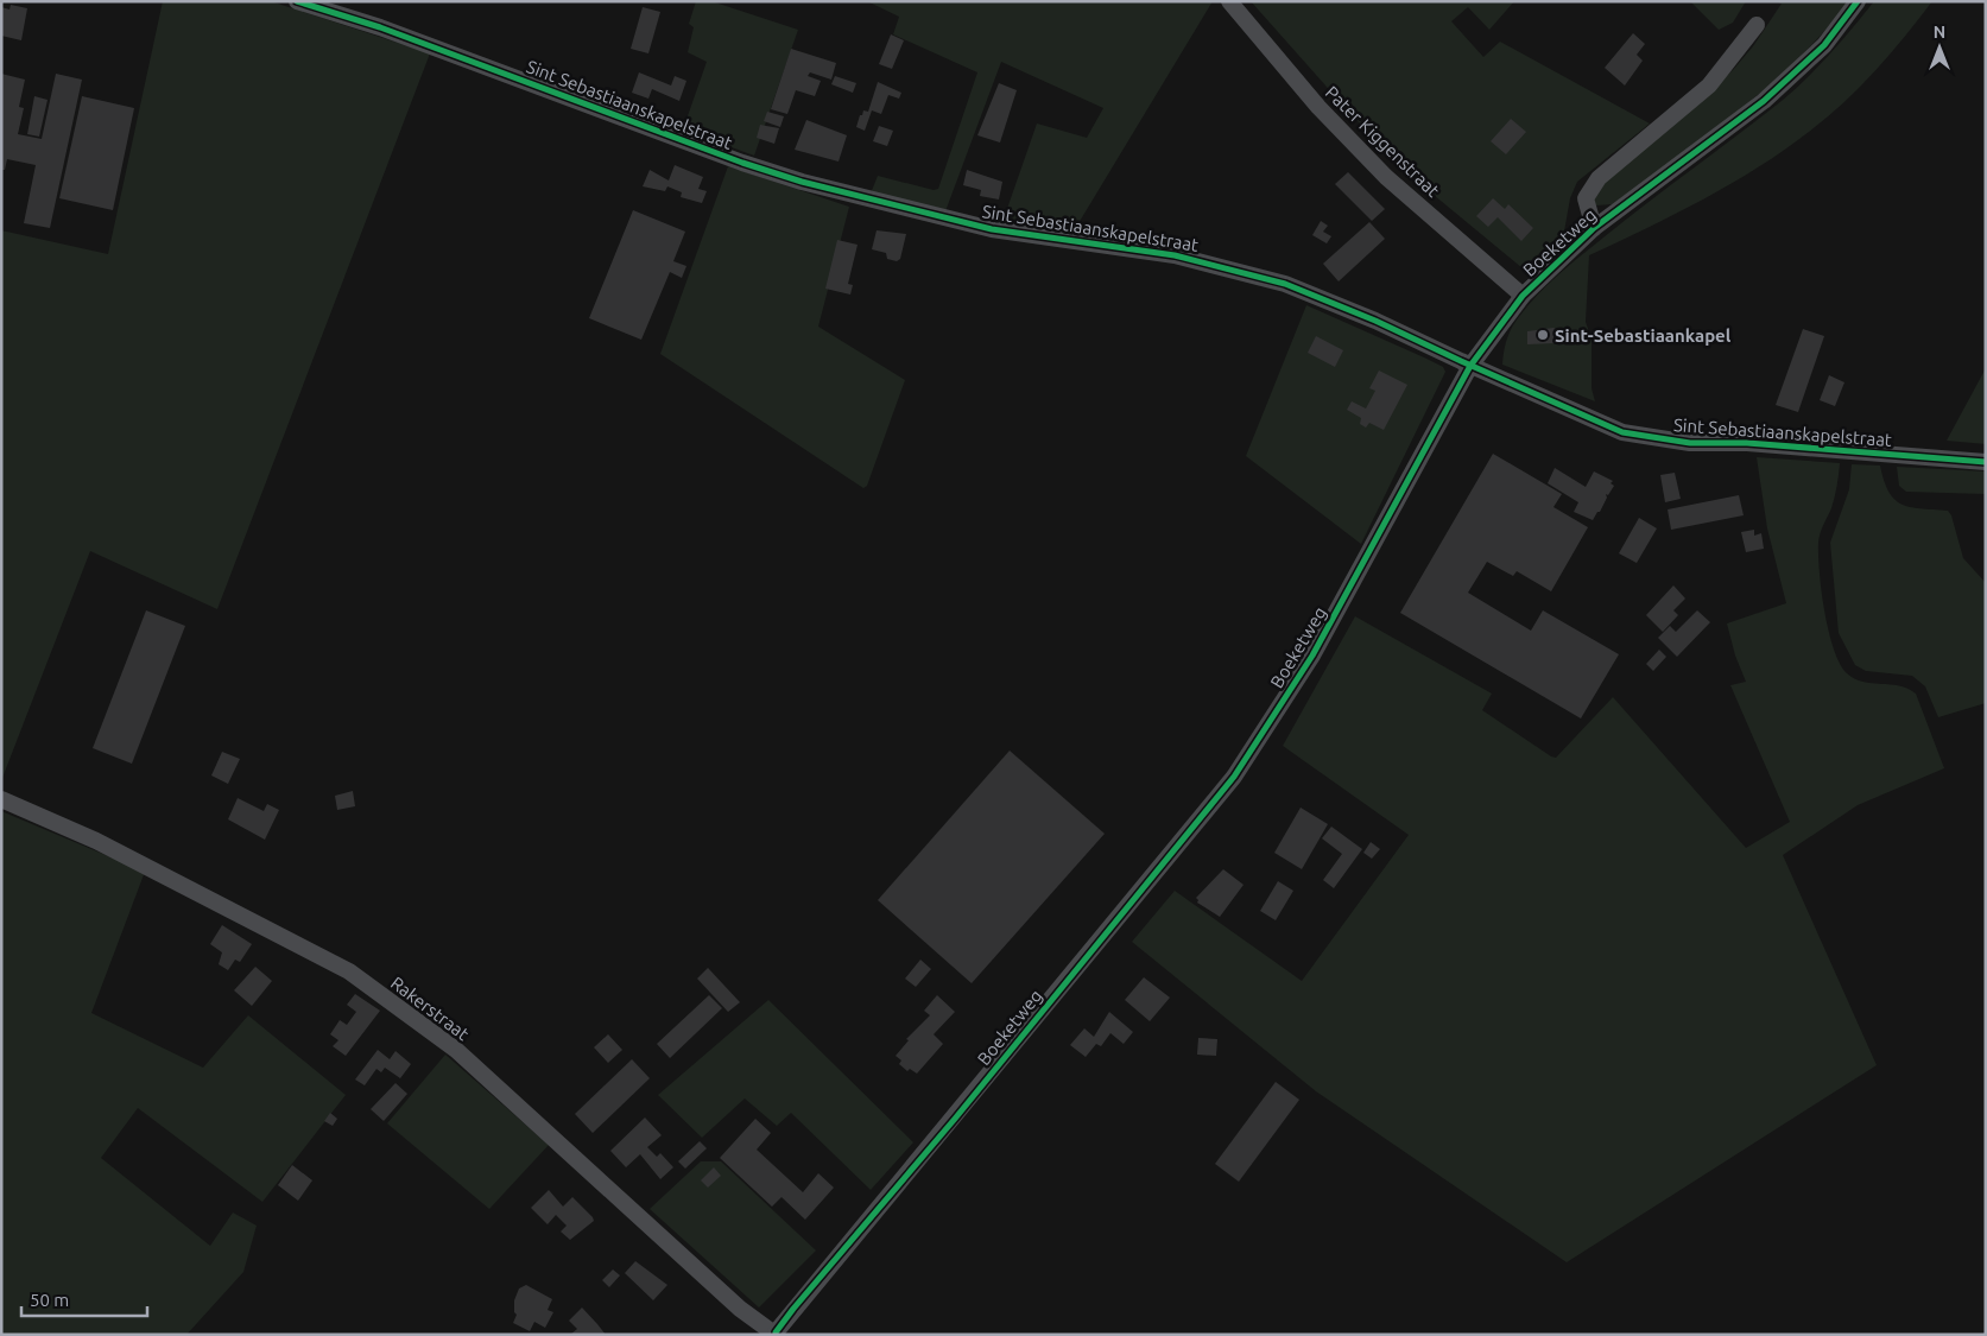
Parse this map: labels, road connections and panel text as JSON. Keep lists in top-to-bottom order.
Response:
{
  "streets": {
    "street": [
      "Sint Sebastiaanskapelstraat",
      "Pater Kiggenstraat",
      "Boeketweg",
      "Rakerstraat"
    ]
  },
  "crossings": [
    ["Sint Sebastiaanskapelstraat", "Boeketweg"],
    ["Pater Kiggenstraat", "Boeketweg"],
    ["Boeketweg", "Rakerstraat"]
  ],
  "places": ["Sint-Sebastiaankapel"],
  "scale_bar": "50 m",
  "north": "top"
}
